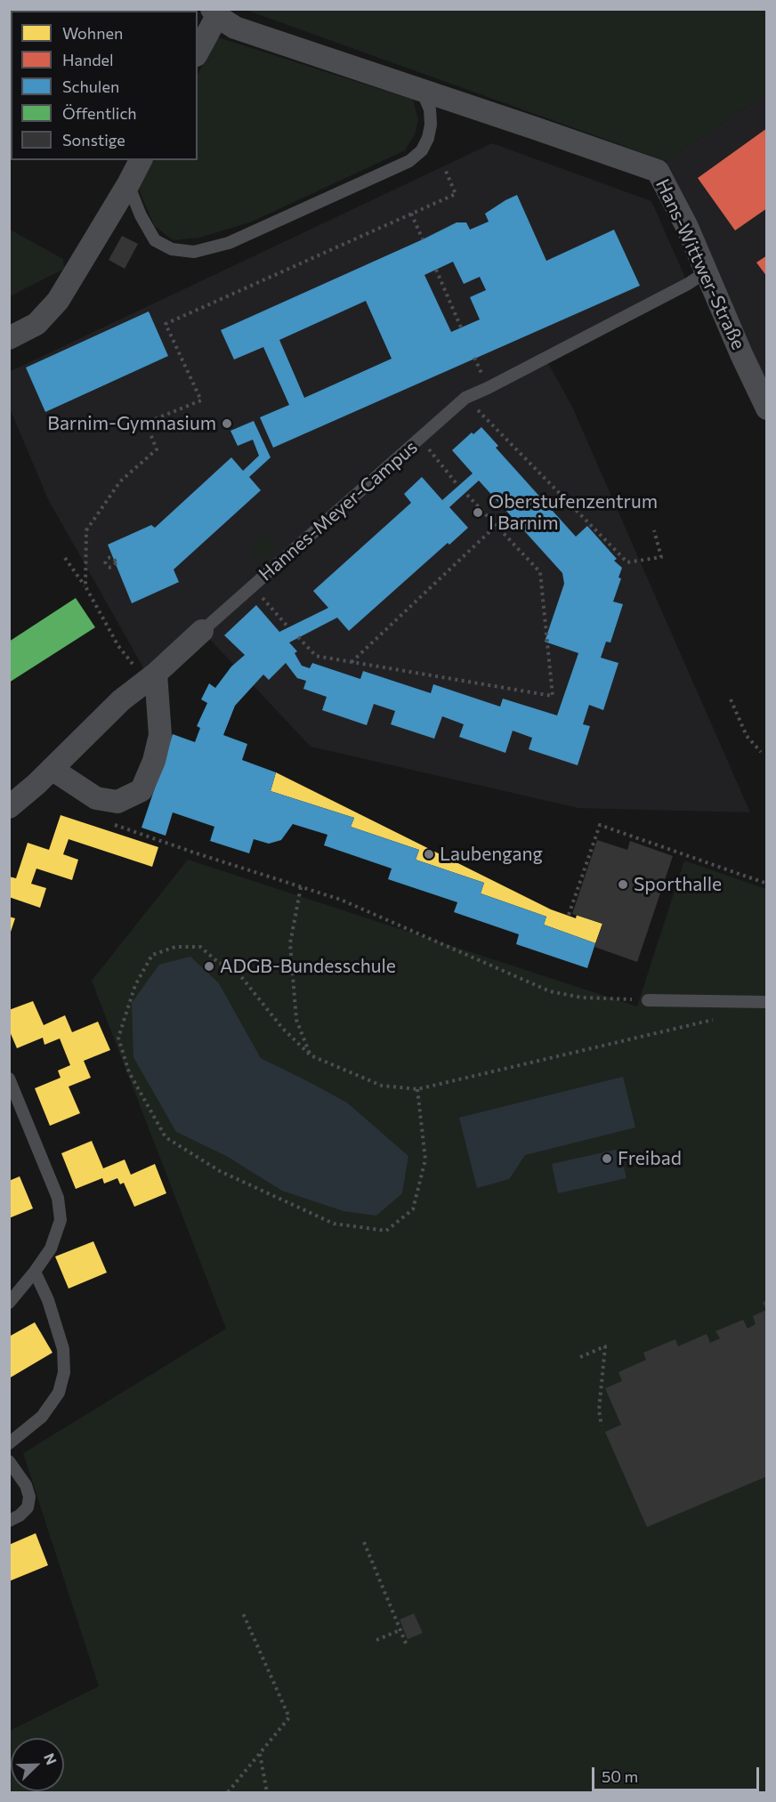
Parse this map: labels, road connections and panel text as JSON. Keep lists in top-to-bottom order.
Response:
{
  "streets": {
    "street": ["Hans-Wittwer-Straße", "Hannes-Meyer-Campus"]
  },
  "crossings": [
    ["Hans-Wittwer-Straße", "Hannes-Meyer-Campus"]
  ],
  "places": [
    "Barnim-Gymnasium",
    "Oberstufenzentrum I Barnim",
    "Laubengang",
    "Sporthalle",
    "ADGB-Bundesschule",
    "Freibad"
  ],
  "legend": [
    "Wohnen",
    "Handel",
    "Schulen",
    "Öffentlich",
    "Sonstige"
  ],
  "scale_bar": "50 m",
  "north": "top right"
}
